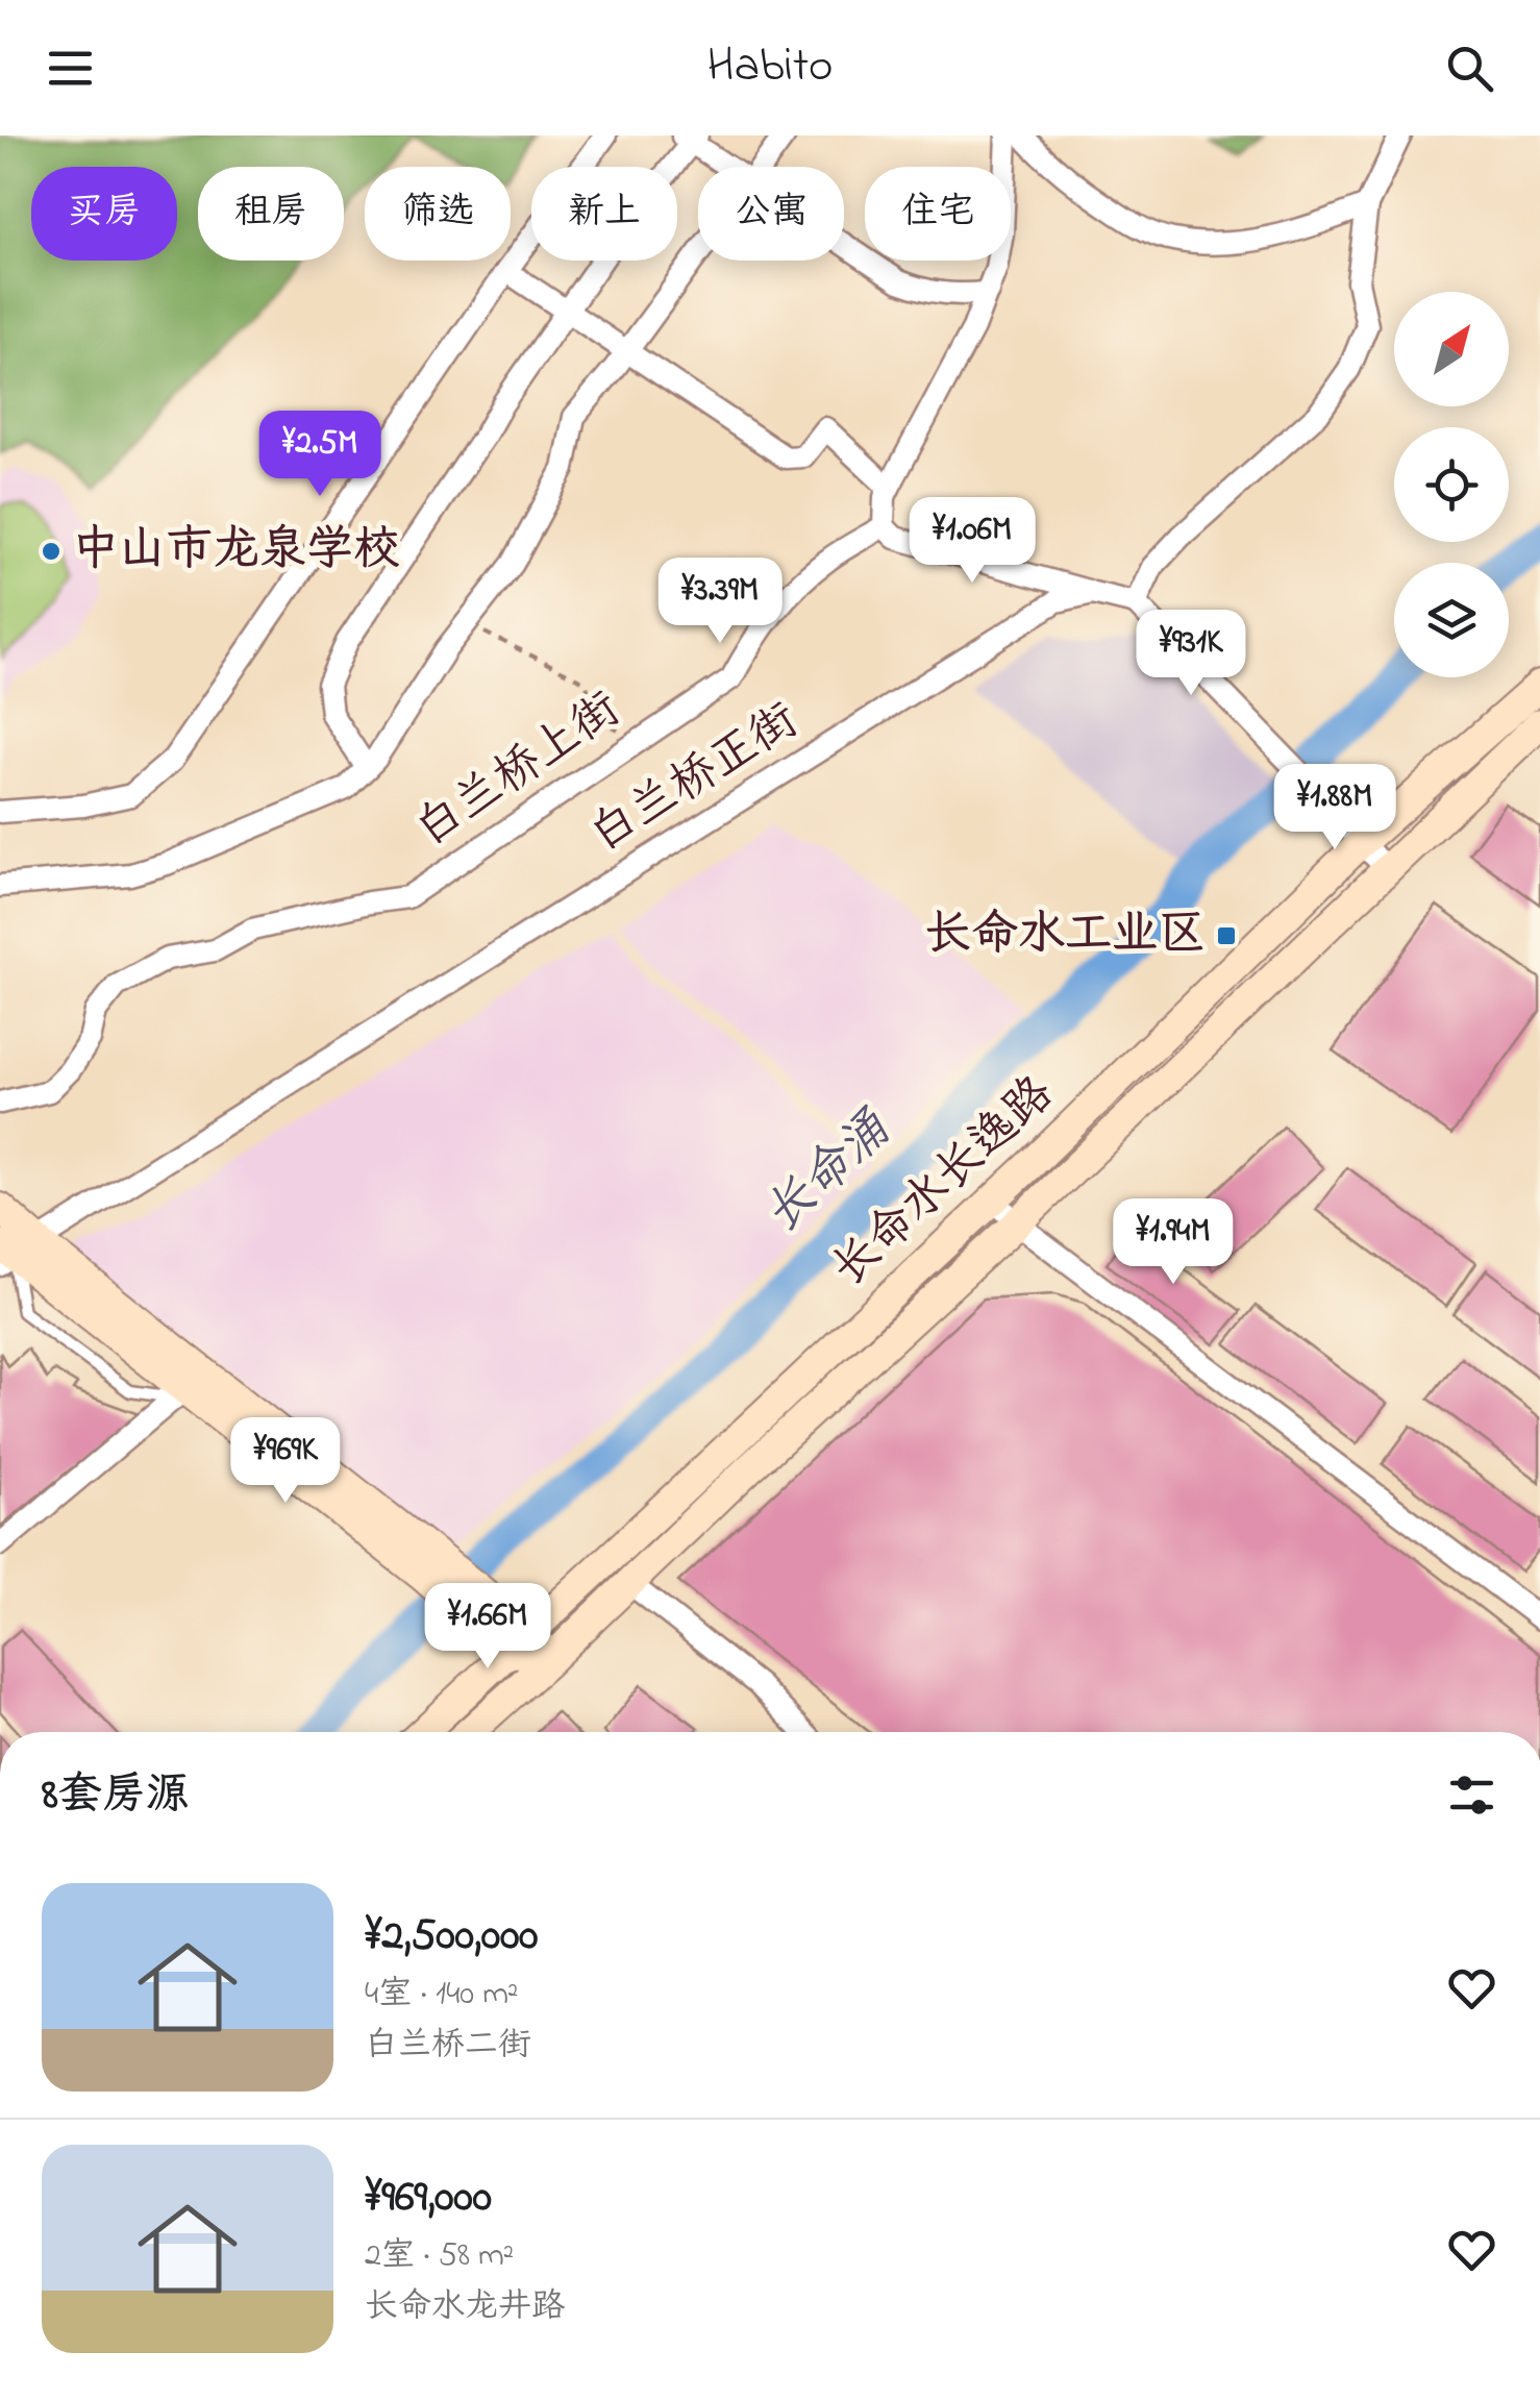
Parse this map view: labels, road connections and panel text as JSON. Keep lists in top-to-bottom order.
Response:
{
  "streets": {
    "street": ["白兰桥上街", "白兰桥正街", "长命水长逸路"]
  },
  "water": ["长命涌"],
  "places": {
    "other": ["中山市龙泉学校"],
    "transit": ["长命水工业区"]
  },
  "north": "top right",
  "page": {
    "header": "Habito",
    "chip": [
      "买房",
      "租房",
      "筛选",
      "新上",
      "公寓",
      "住宅"
    ],
    "price": [
      "¥2.5M",
      "¥1.06M",
      "¥3.39M",
      "¥931K",
      "¥1.88M",
      "¥1.94M",
      "¥969K",
      "¥1.66M"
    ],
    "heading": "8套房源",
    "list": [
      {
        "name": "¥2,500,000",
        "note": "4室 · 140 m² · 白兰桥二街"
      },
      {
        "name": "¥969,000",
        "note": "2室 · 58 m² · 长命水龙井路"
      }
    ]
  }
}
